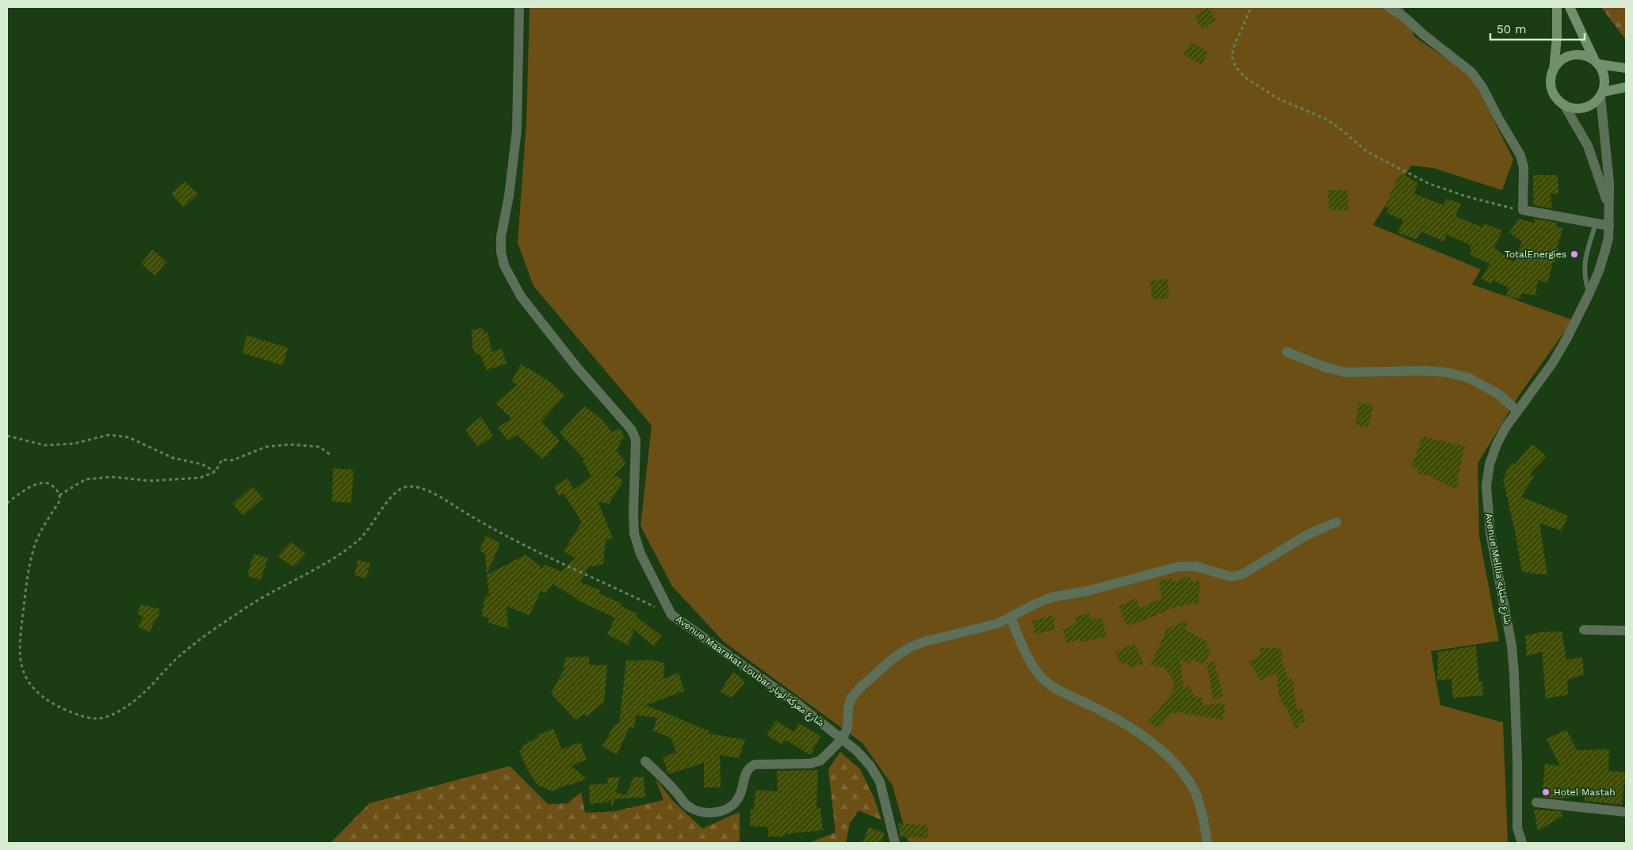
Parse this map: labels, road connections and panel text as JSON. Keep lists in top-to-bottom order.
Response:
{
  "streets": {
    "street": ["Avenue Melilia شارع ملياية", "Avenue Maarakat Loubar شارع معركة لوبار"]
  },
  "places": ["TotalEnergies", "Hotel Mastah"],
  "scale_bar": "50 m"
}
